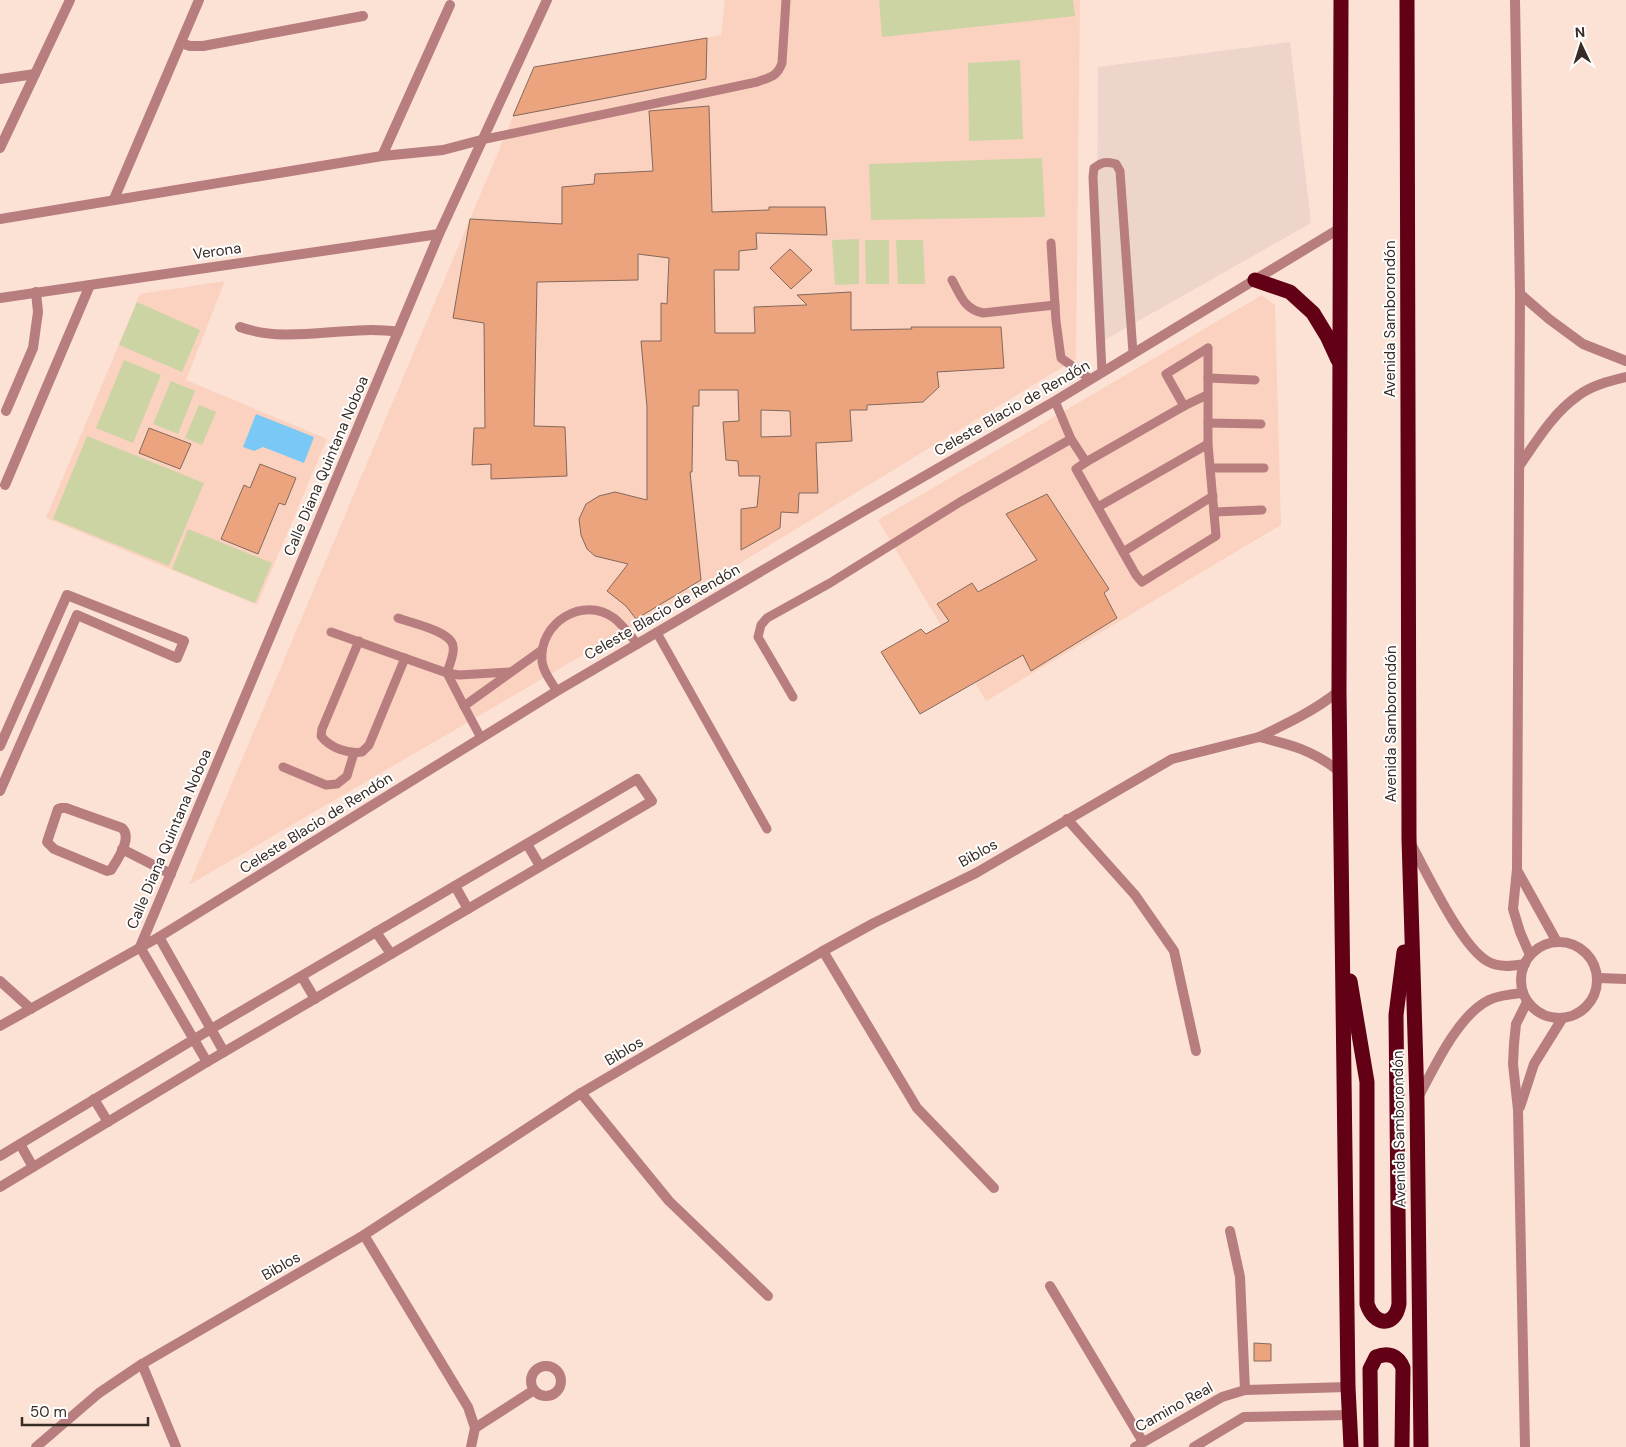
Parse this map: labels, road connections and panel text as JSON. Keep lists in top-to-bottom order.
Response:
{
  "streets": {
    "highway": ["Avenida Samborondón"],
    "street": [
      "Verona",
      "Celeste Blacio de Rendón",
      "Calle Diana Quintana Noboa",
      "Biblos",
      "Camino Real"
    ]
  },
  "crossings": [
    ["Verona", "Calle Diana Quintana Noboa"],
    ["Celeste Blacio de Rendón", "Calle Diana Quintana Noboa"]
  ],
  "scale_bar": "50 m",
  "north": "top"
}
